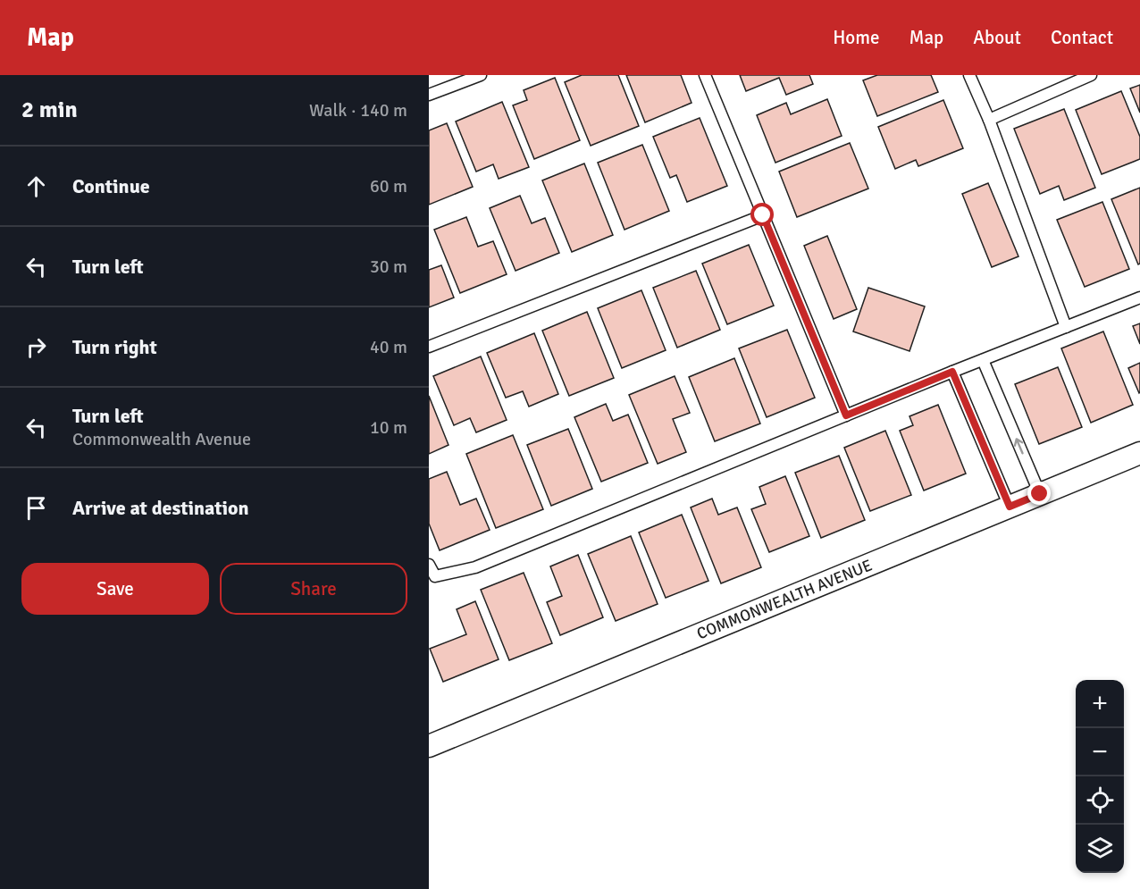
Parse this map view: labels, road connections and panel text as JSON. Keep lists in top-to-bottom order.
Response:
{
  "streets": {
    "street": ["COMMONWEALTH AVENUE"]
  },
  "page": {
    "header": "Map",
    "nav": [
      "Home",
      "Map",
      "About",
      "Contact"
    ],
    "heading": ["2 min", "Walk · 140 m"],
    "list": [
      ["Continue", "60 m"],
      ["Turn left", "30 m"],
      ["Turn right", "40 m"],
      ["Turn left", "Commonwealth Avenue", "10 m"],
      "Arrive at destination"
    ],
    "buttons": ["Save", "Share"],
    "map_buttons": ["+", "−"]
  }
}
